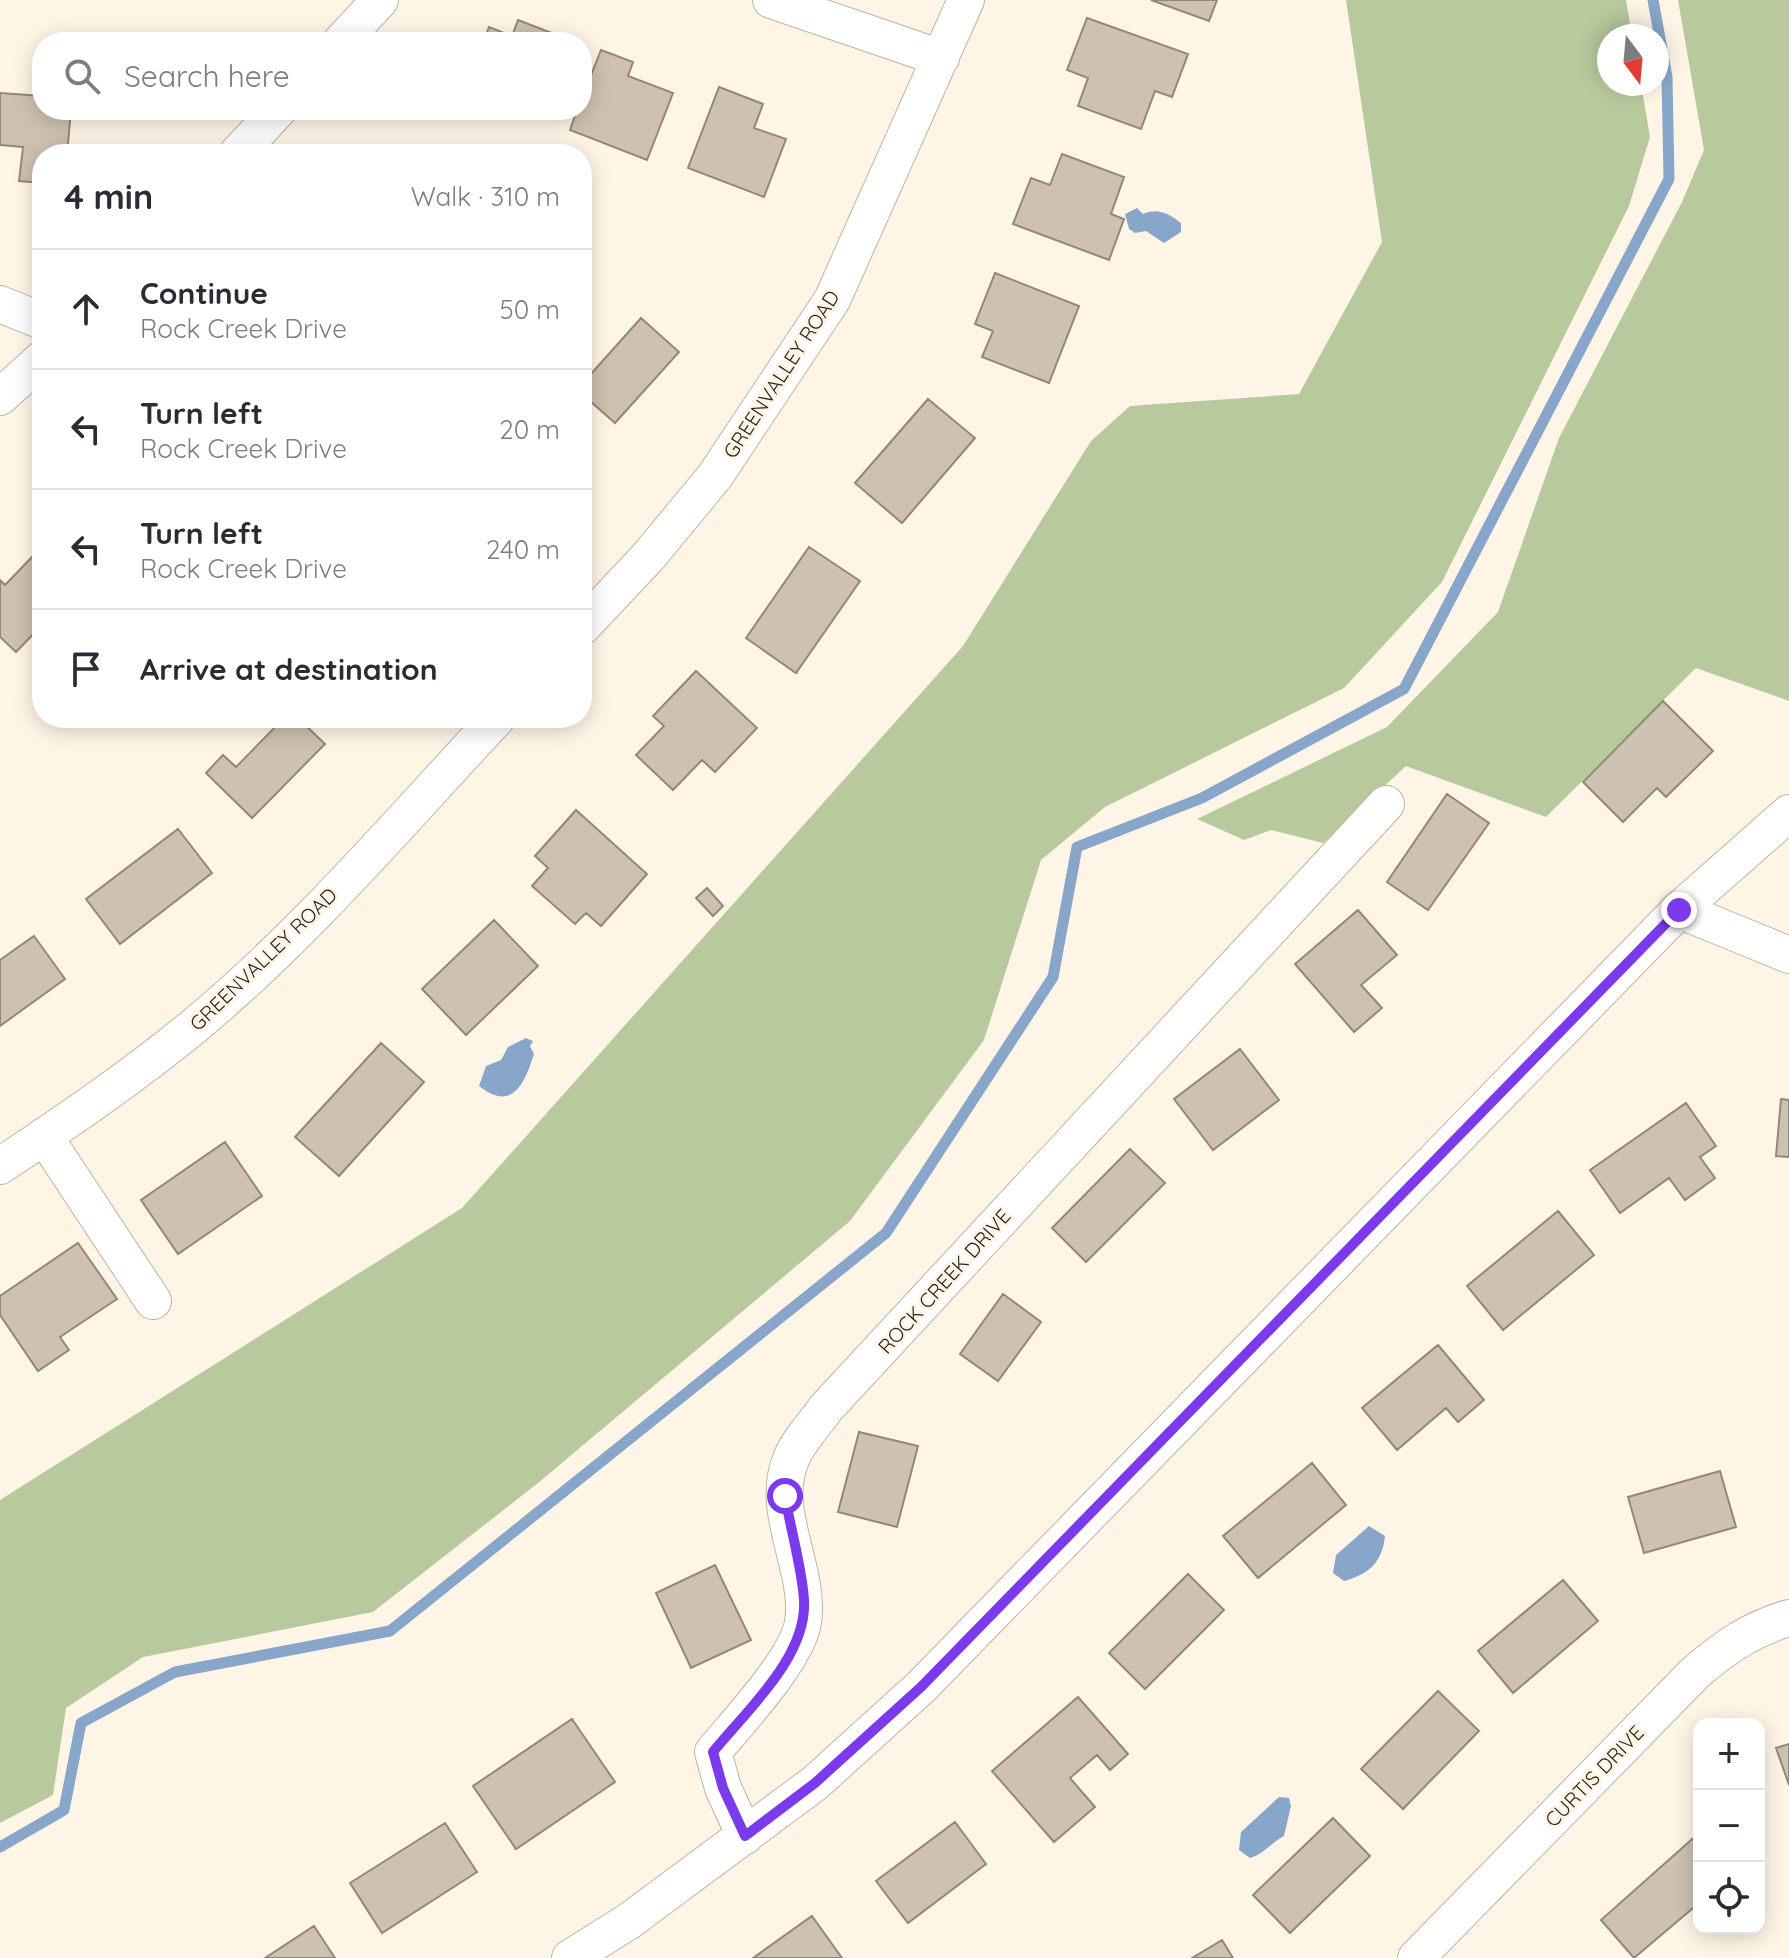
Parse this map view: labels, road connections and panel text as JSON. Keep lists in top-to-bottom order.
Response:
{
  "streets": {
    "street": ["GREENVALLEY ROAD", "ROCK CREEK DRIVE", "CURTIS DRIVE"]
  },
  "north": "bottom",
  "page": {
    "search": "Search here",
    "heading": ["4 min", "Walk · 310 m"],
    "list": [
      ["Continue", "Rock Creek Drive", "50 m"],
      ["Turn left", "Rock Creek Drive", "20 m"],
      ["Turn left", "Rock Creek Drive", "240 m"],
      "Arrive at destination"
    ],
    "map_buttons": ["+", "−"]
  }
}
